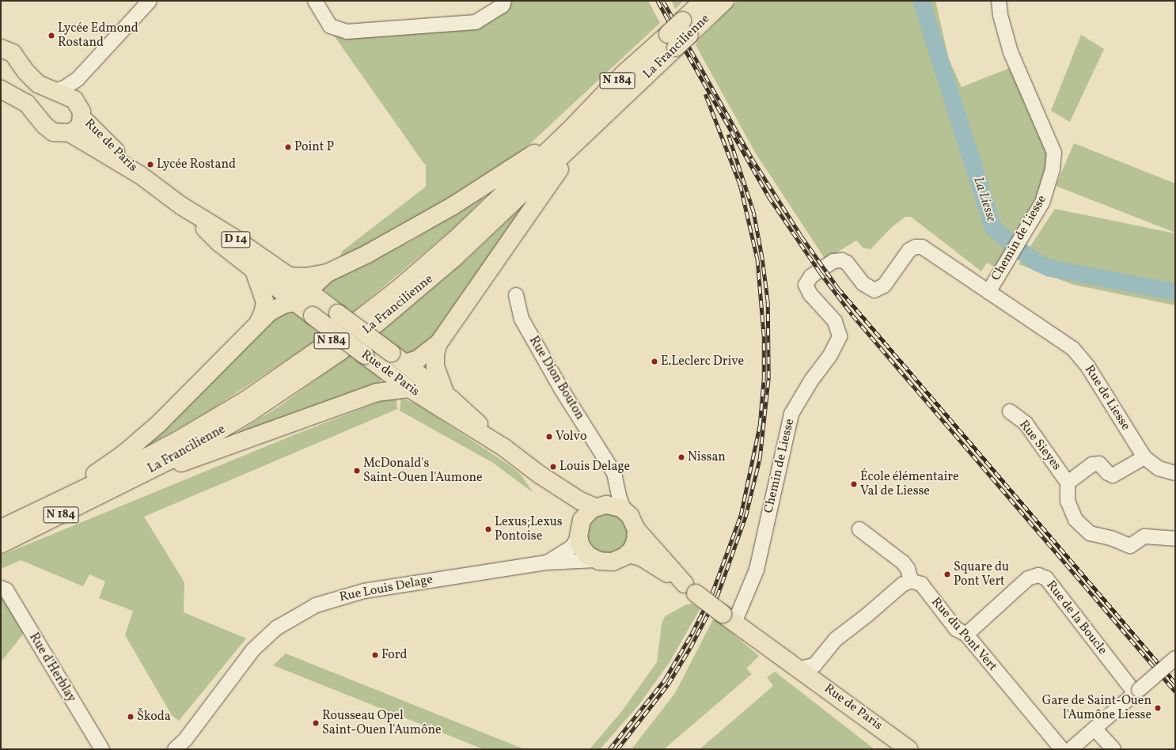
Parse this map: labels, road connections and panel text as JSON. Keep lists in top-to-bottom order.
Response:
{
  "streets": {
    "main road": [
      "La Francilienne",
      "N 184",
      "Rue de Paris",
      "D 14"
    ],
    "street": [
      "Chemin de Liesse",
      "Rue Dion Bouton",
      "Rue de Liesse",
      "Rue Sieyes",
      "Rue Louis Delage",
      "Rue de la Boucle",
      "Rue du Pont Vert",
      "Rue d'Herblay"
    ]
  },
  "crossings": [
    ["Rue de Paris", "Chemin de Liesse"],
    ["Rue de Paris", "Rue Dion Bouton"],
    ["Rue de Paris", "Rue Louis Delage"],
    ["Chemin de Liesse", "Rue de Liesse"],
    ["Rue Dion Bouton", "Rue Louis Delage"],
    ["Rue de la Boucle", "Rue du Pont Vert"]
  ],
  "water": ["La Liesse"],
  "places": [
    "Lycée Edmond Rostand",
    "Point P",
    "Lycée Rostand",
    "E.Leclerc Drive",
    "Volvo",
    "Nissan",
    "Louis Delage",
    "McDonald's Saint-Ouen l'Aumone",
    "École élémentaire Val de Liesse",
    "Lexus;Lexus Pontoise",
    "Square du Pont Vert",
    "Ford",
    "Gare de Saint-Ouen l'Aumône Liesse",
    "Škoda",
    "Rousseau Opel Saint-Ouen l'Aumône"
  ]
}
